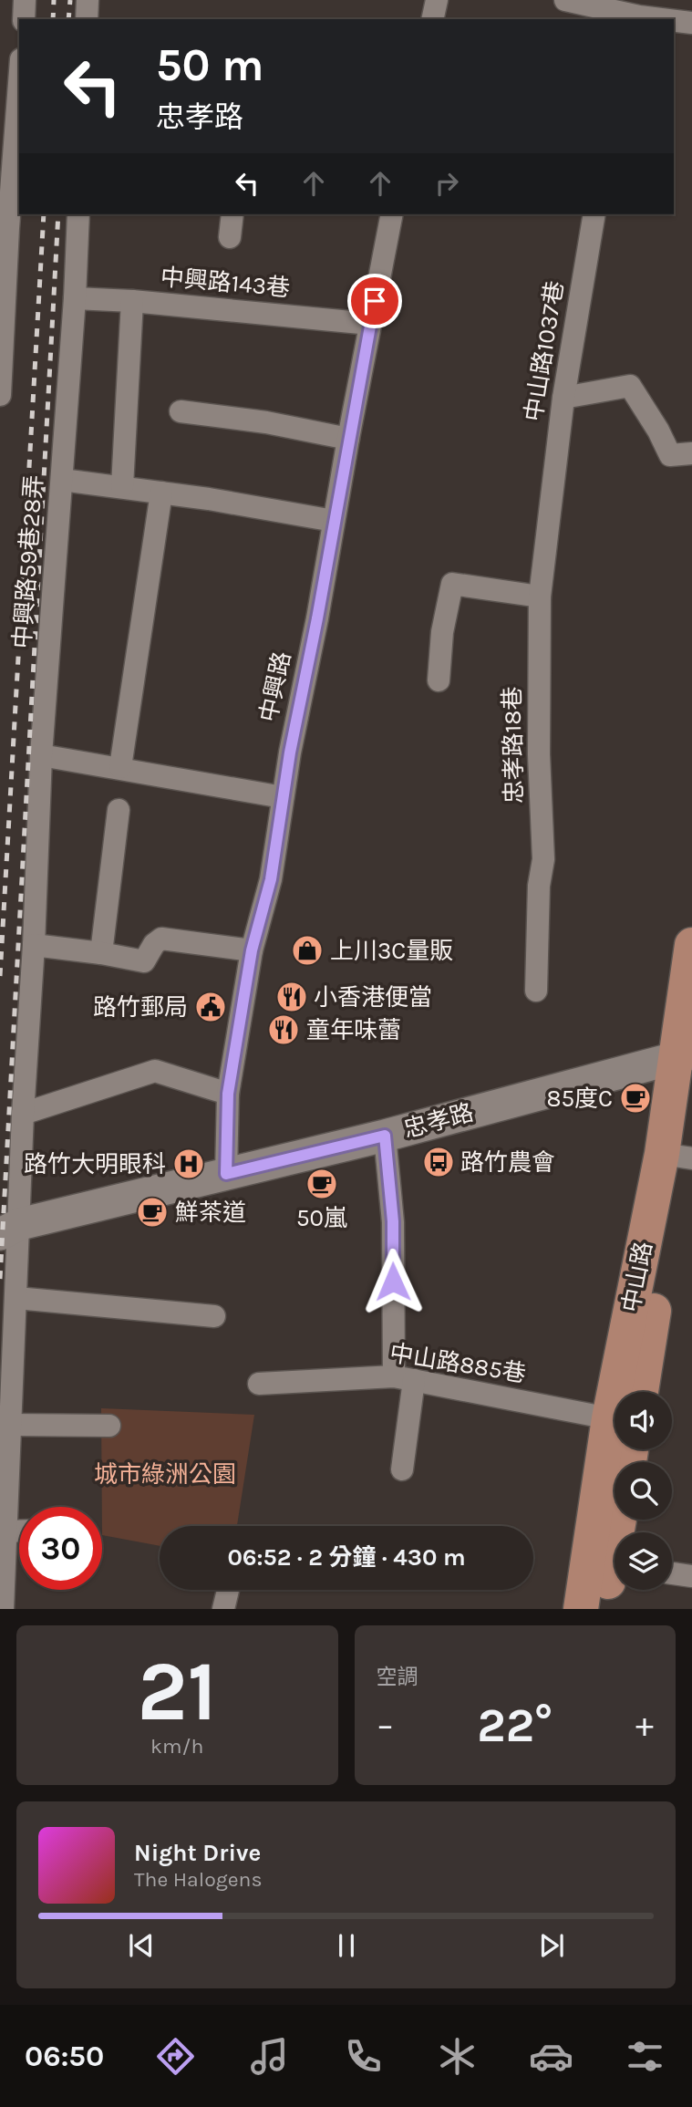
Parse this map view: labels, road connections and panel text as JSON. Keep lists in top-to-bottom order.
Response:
{
  "streets": {
    "main road": ["中山路"],
    "street": [
      "中興路143巷",
      "中山路1037巷",
      "中興路59巷28弄",
      "中興路",
      "忠孝路18巷",
      "忠孝路",
      "中山路885巷"
    ]
  },
  "crossings": [
    ["中興路143巷", "中興路59巷28弄"],
    ["中興路143巷", "中興路"],
    ["中山路1037巷", "忠孝路18巷"],
    ["中興路59巷28弄", "忠孝路"],
    ["中興路", "忠孝路"],
    ["忠孝路", "中山路"]
  ],
  "parks": ["城市綠洲公園"],
  "places": {
    "shop": ["上川3C量販"],
    "restaurant": ["小香港便當", "童年味蕾"],
    "public building": ["路竹郵局"],
    "cafe": ["85度C", "50嵐", "鮮茶道"],
    "bus stop": ["路竹農會"],
    "hospital": ["路竹大明眼科"]
  },
  "page": {
    "turn": ["50 m", "忠孝路"],
    "limit": "30",
    "trip": "06:52 · 2 分鐘 · 430 m",
    "tile": [
      ["21", "km/h"],
      "空調"
    ],
    "heat": ["−", "22°", "+"],
    "song": ["Night Drive", "The Halogens"],
    "tabs": "06:50"
  }
}
